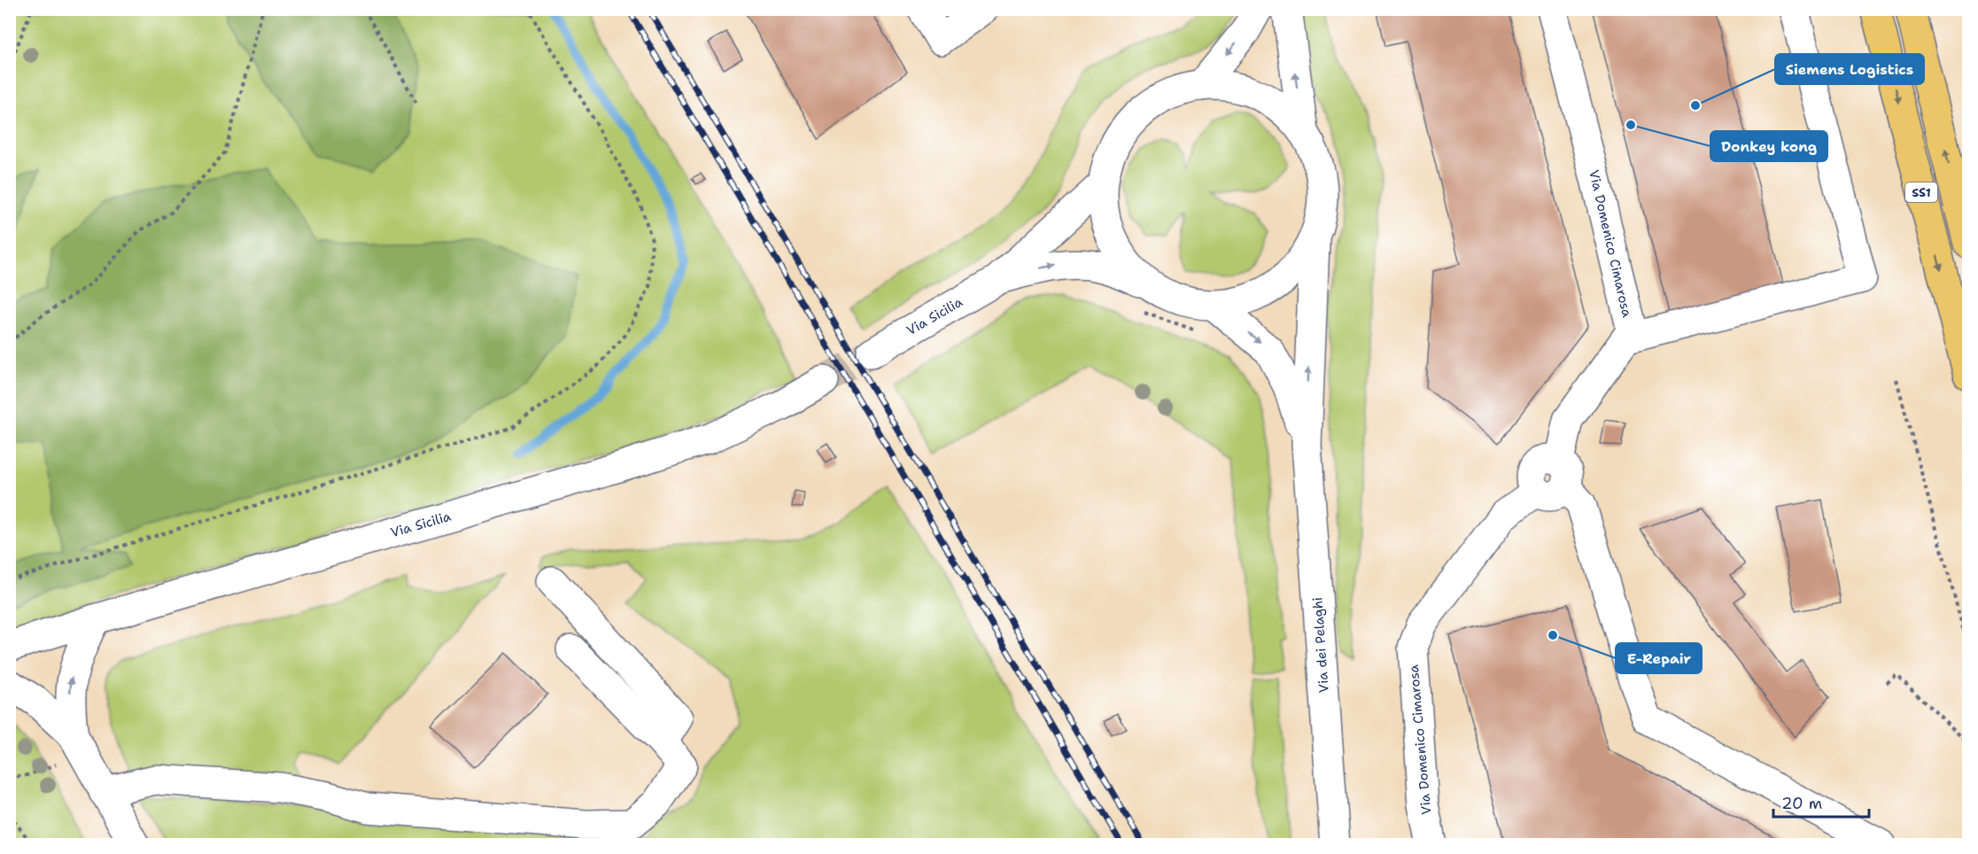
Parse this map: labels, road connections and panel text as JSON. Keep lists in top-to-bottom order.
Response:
{
  "streets": {
    "highway": ["SS1"],
    "street": ["Via Domenico Cimarosa", "Via Sicilia", "Via dei Pelaghi"]
  },
  "crossings": [
    ["Via Sicilia", "Via dei Pelaghi"]
  ],
  "places": ["Siemens Logistics", "Donkey kong", "E-Repair"],
  "scale_bar": "20 m"
}
